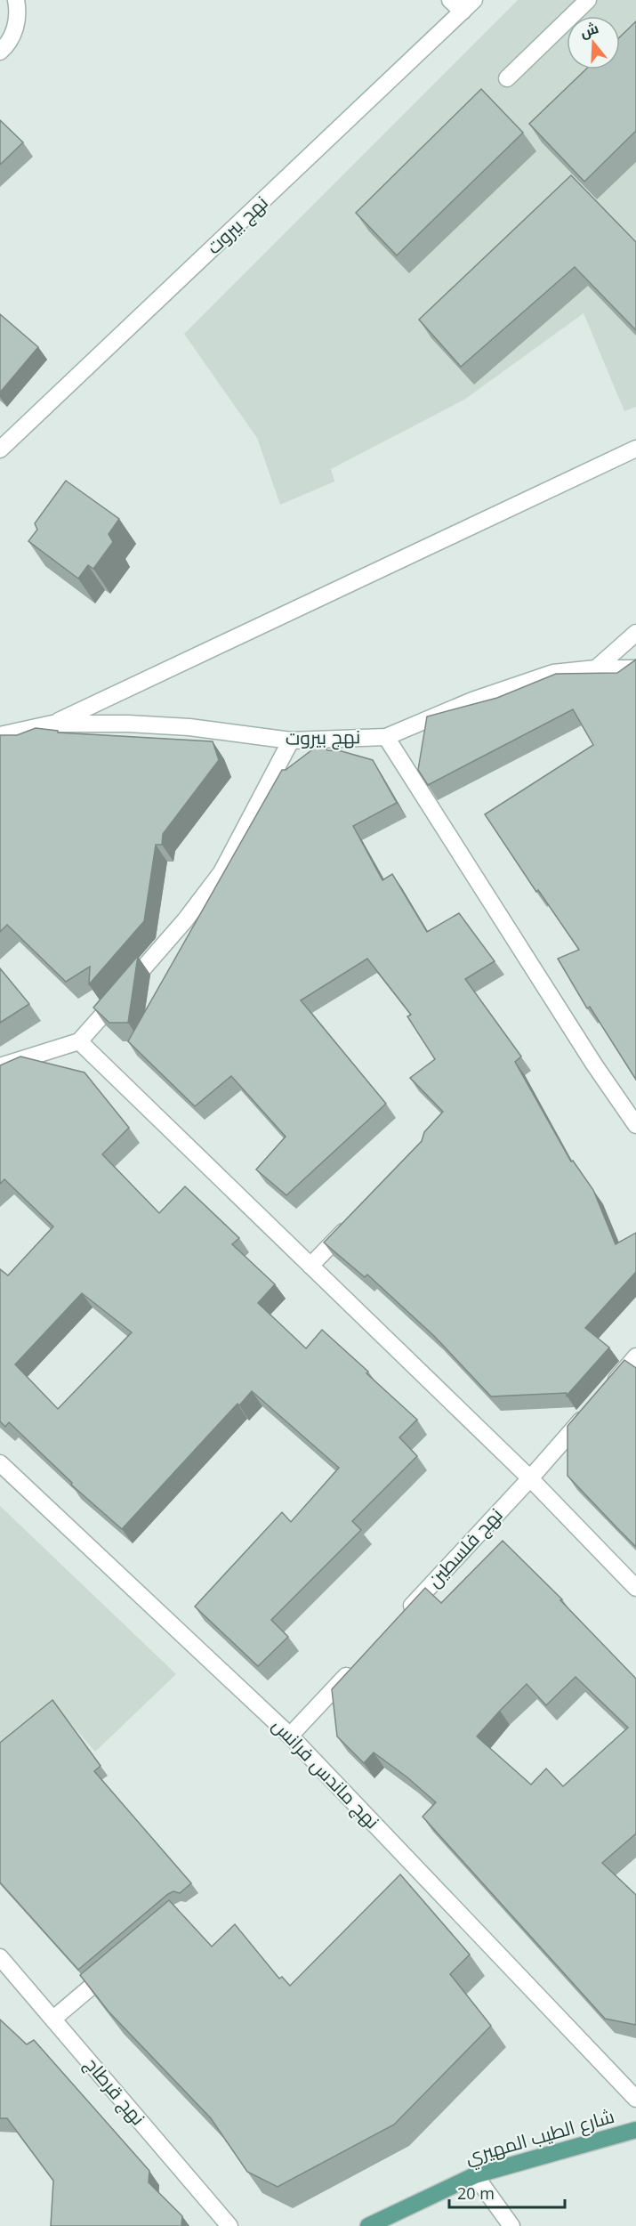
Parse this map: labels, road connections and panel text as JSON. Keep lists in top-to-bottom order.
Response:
{
  "streets": {
    "main road": ["شارع الطيب المهيري"],
    "street": [
      "نهج بيروت",
      "نهج فلسطين",
      "نهج ماندس فرانس",
      "نهج قرطاج"
    ]
  },
  "scale_bar": "20 m",
  "north": "top"
}
